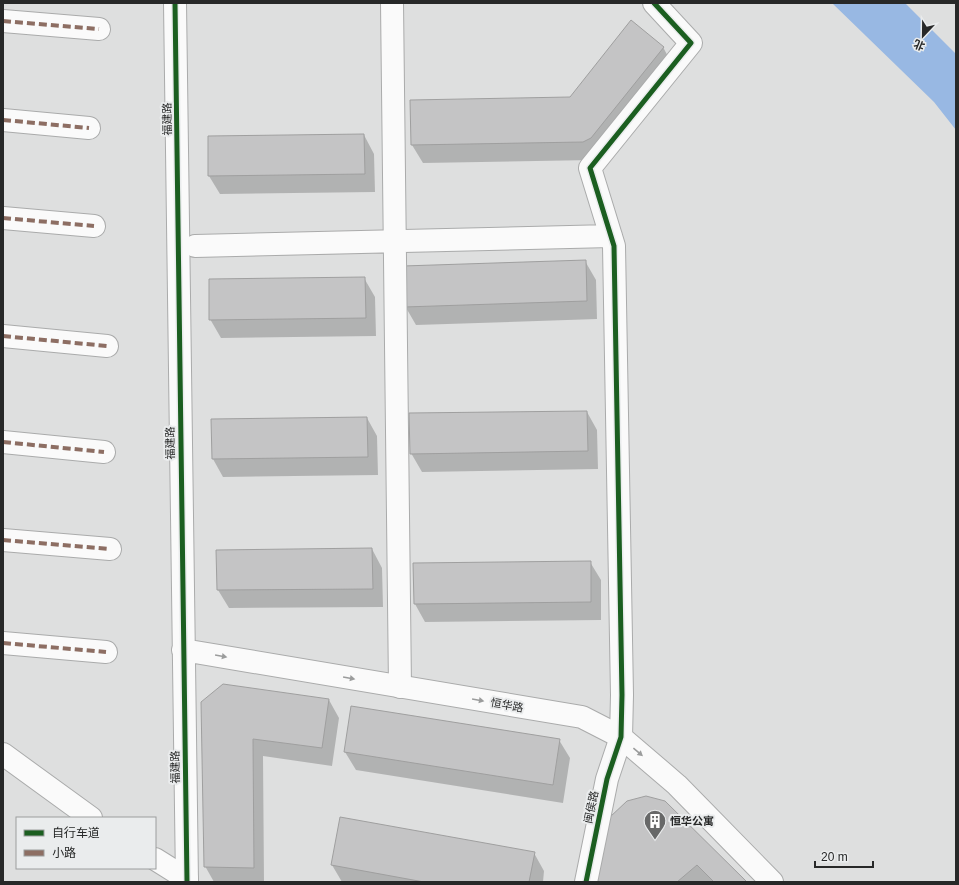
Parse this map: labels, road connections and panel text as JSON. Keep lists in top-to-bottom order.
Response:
{
  "streets": {
    "street": ["福建路", "恒华路", "闽侯路"]
  },
  "crossings": [
    ["福建路", "恒华路"],
    ["恒华路", "闽侯路"]
  ],
  "one_way": ["恒华路"],
  "places": {
    "building": ["恒华公寓"]
  },
  "legend": ["自行车道", "小路"],
  "scale_bar": "20 m",
  "north": "bottom"
}
